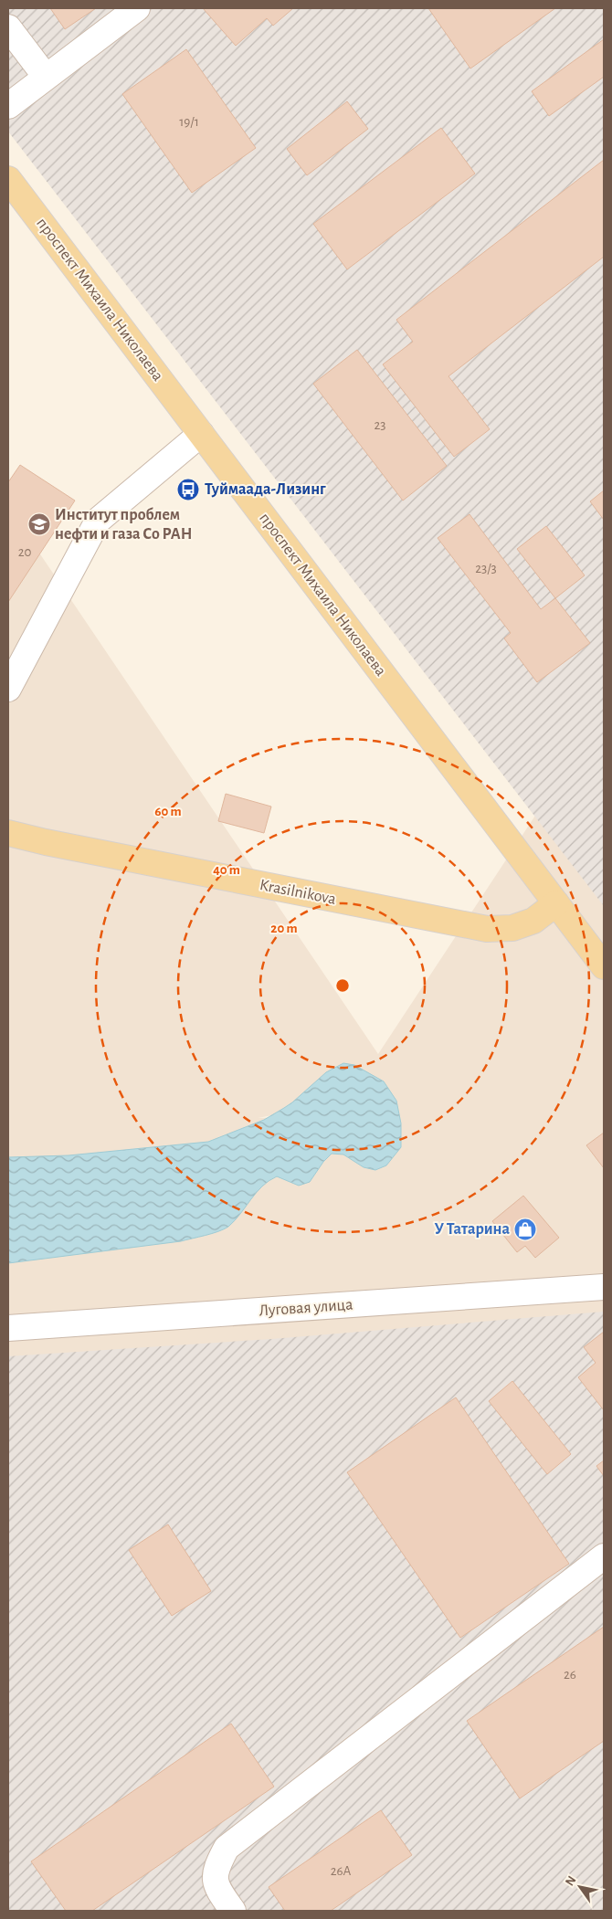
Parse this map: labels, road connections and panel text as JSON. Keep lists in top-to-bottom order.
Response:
{
  "streets": {
    "main road": ["проспект Михаила Николаева", "Krasilnikova"],
    "street": ["Луговая улица"]
  },
  "crossings": [
    ["проспект Михаила Николаева", "Krasilnikova"]
  ],
  "places": {
    "bus stop": ["Туймаада-Лизинг"],
    "school or university": ["Институт проблем нефти и газа Со РАН"],
    "shop": ["У Татарина"]
  },
  "house_numbers": [
    "19/1",
    "23",
    "20",
    "23/3",
    "26",
    "26А"
  ],
  "north": "top left",
  "rings": ["60 m", "40 m", "20 m"]
}
